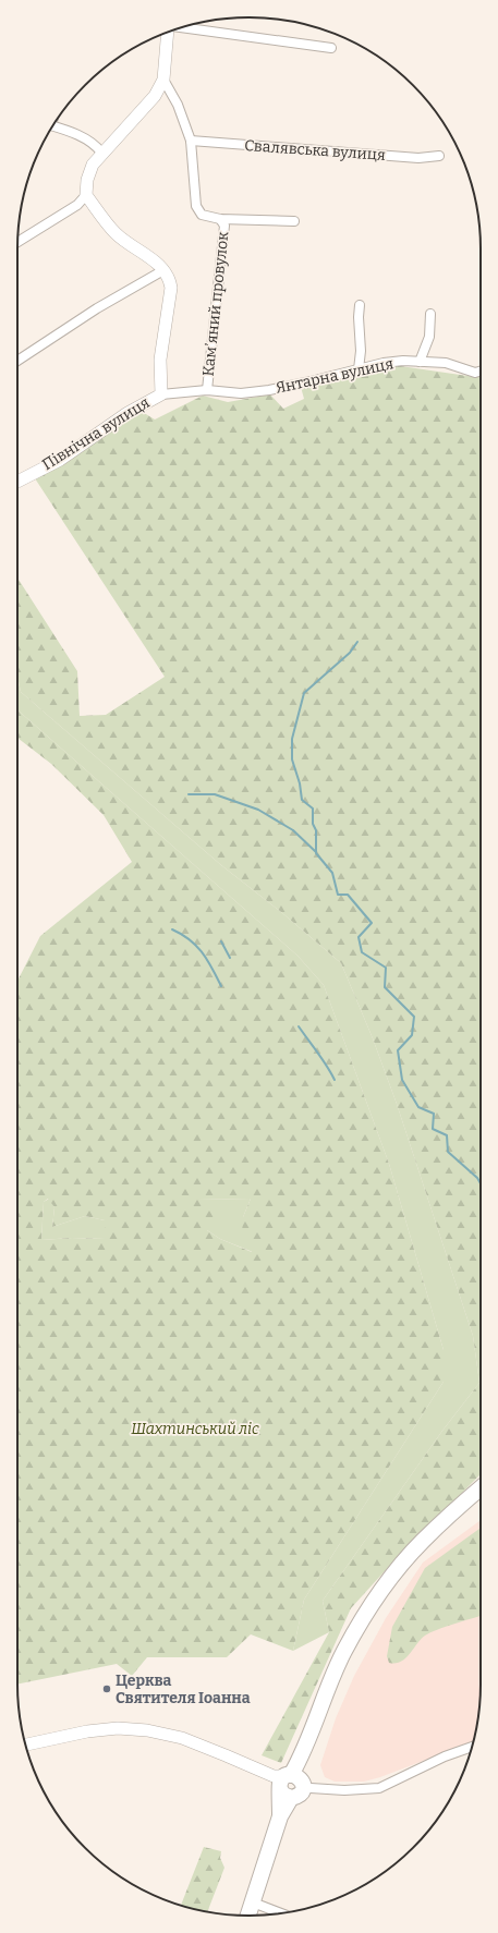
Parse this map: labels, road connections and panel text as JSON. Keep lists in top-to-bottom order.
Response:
{
  "streets": {
    "street": [
      "Свалявська вулиця",
      "Камʼяний провулок",
      "Янтарна вулиця",
      "Північна вулиця"
    ]
  },
  "crossings": [
    ["Камʼяний провулок", "Янтарна вулиця"],
    ["Камʼяний провулок", "Північна вулиця"],
    ["Янтарна вулиця", "Північна вулиця"]
  ],
  "parks": ["Шахтинський ліс"],
  "places": ["Церква Святителя Іоанна"]
}
